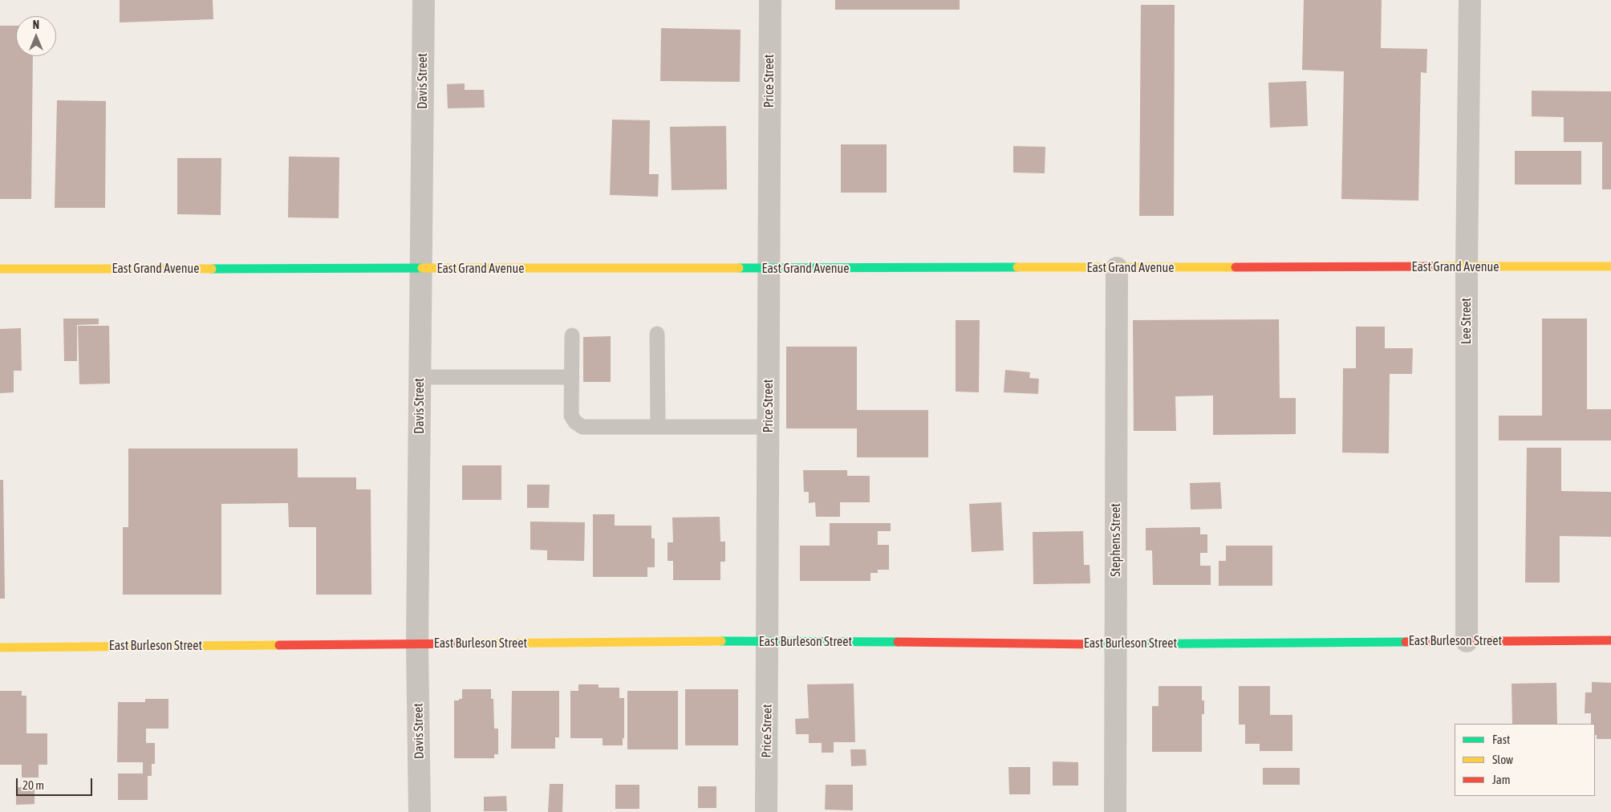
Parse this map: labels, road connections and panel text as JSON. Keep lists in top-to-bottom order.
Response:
{
  "streets": {
    "main road": ["East Grand Avenue", "East Burleson Street"],
    "street": [
      "Davis Street",
      "Price Street",
      "Lee Street",
      "Stephens Street"
    ]
  },
  "crossings": [
    ["Davis Street", "East Grand Avenue"],
    ["Davis Street", "East Burleson Street"],
    ["Price Street", "East Grand Avenue"],
    ["Price Street", "East Burleson Street"],
    ["East Grand Avenue", "Lee Street"],
    ["East Grand Avenue", "Stephens Street"],
    ["Lee Street", "East Burleson Street"],
    ["Stephens Street", "East Burleson Street"]
  ],
  "legend": ["Fast", "Slow", "Jam"],
  "scale_bar": "20 m",
  "north": "top"
}
